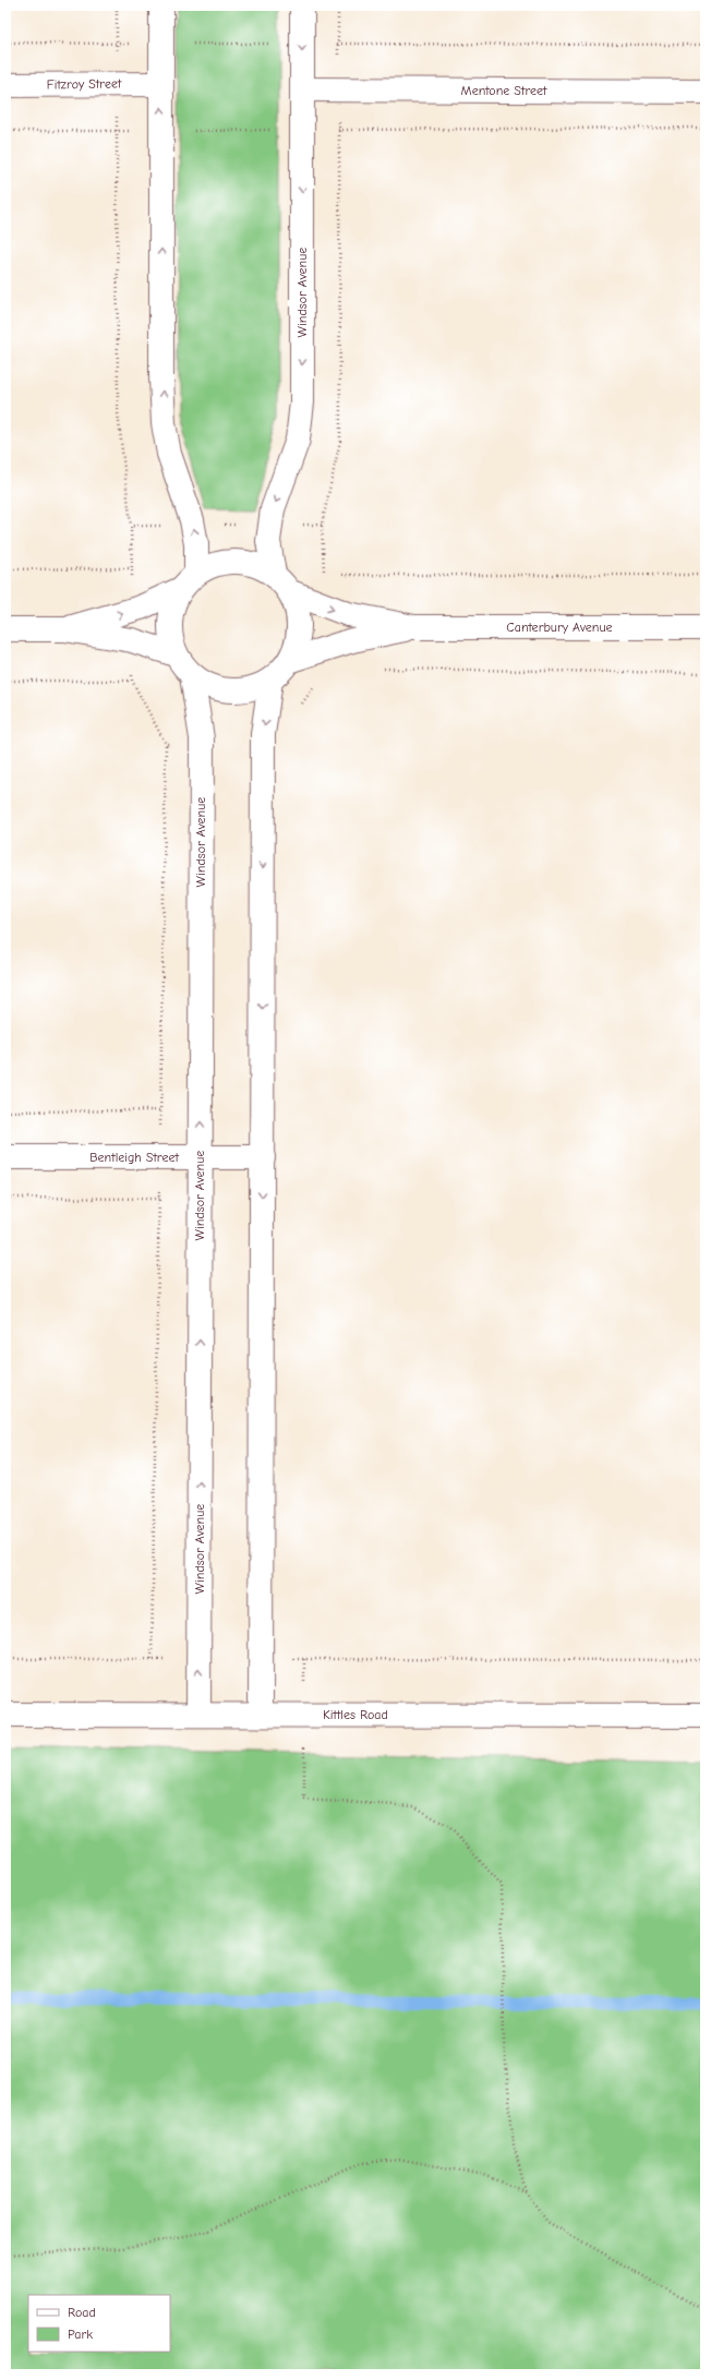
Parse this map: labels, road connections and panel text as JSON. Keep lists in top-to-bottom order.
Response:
{
  "streets": {
    "street": [
      "Fitzroy Street",
      "Mentone Street",
      "Windsor Avenue",
      "Canterbury Avenue",
      "Bentleigh Street",
      "Kittles Road"
    ]
  },
  "crossings": [
    ["Mentone Street", "Windsor Avenue"],
    ["Windsor Avenue", "Canterbury Avenue"],
    ["Windsor Avenue", "Bentleigh Street"],
    ["Windsor Avenue", "Kittles Road"]
  ],
  "legend": ["Road", "Park"]
}
